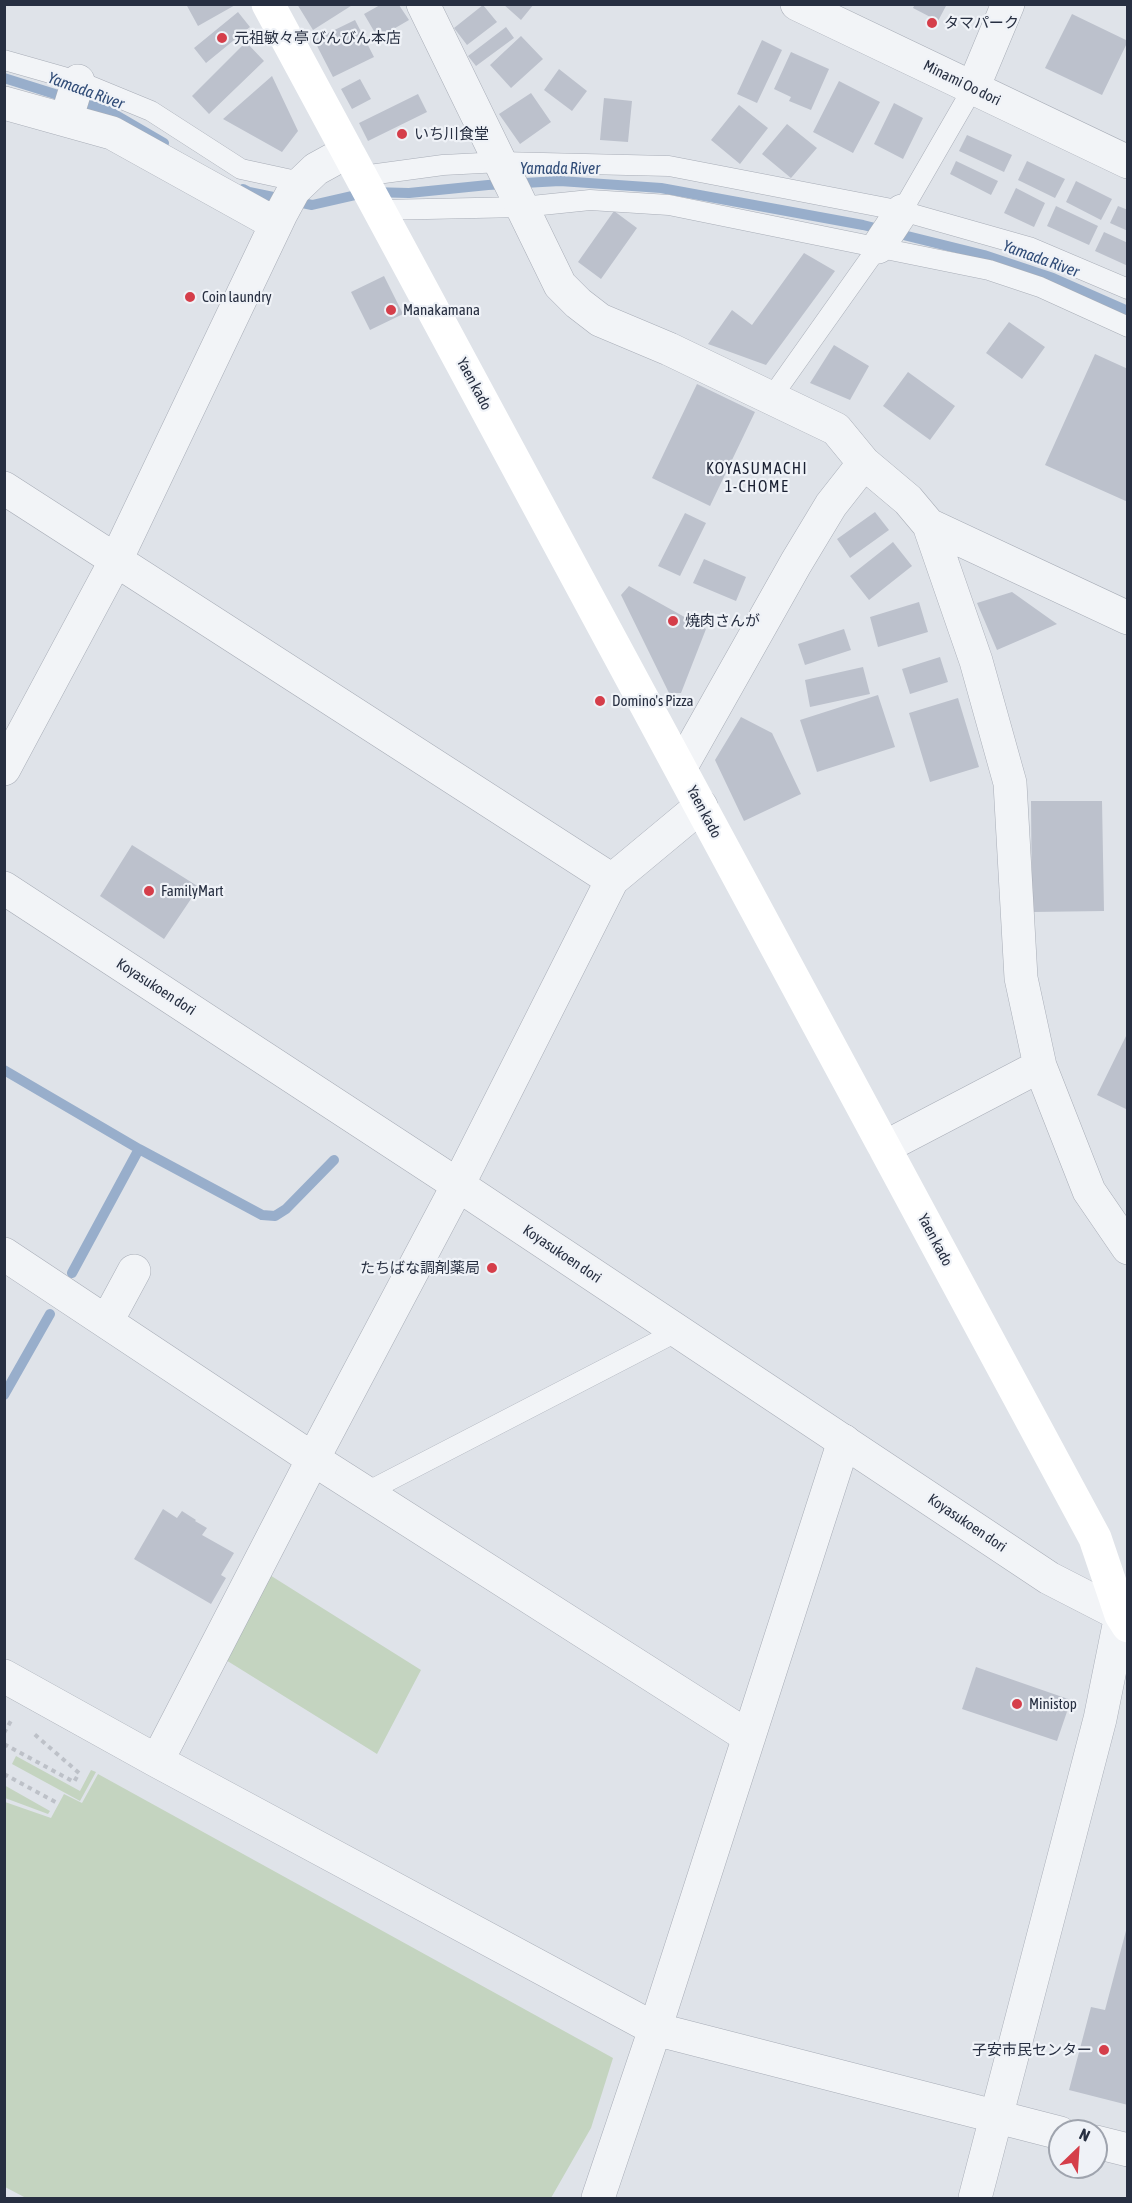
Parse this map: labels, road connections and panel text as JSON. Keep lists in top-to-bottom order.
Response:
{
  "streets": {
    "main road": ["Yaen kado"],
    "street": ["Minami Oo dori", "Koyasukoen dori"]
  },
  "crossings": [
    ["Yaen kado", "Koyasukoen dori"]
  ],
  "districts": ["KOYASUMACHI 1-CHOME"],
  "water": ["Yamada River"],
  "places": [
    "タマパーク",
    "元祖敏々亭 びんびん本店",
    "いち川食堂",
    "Coin laundry",
    "Manakamana",
    "焼肉さんが",
    "Domino's Pizza",
    "FamilyMart",
    "たちばな調剤薬局",
    "Ministop",
    "子安市民センター"
  ],
  "north": "top right"
}
